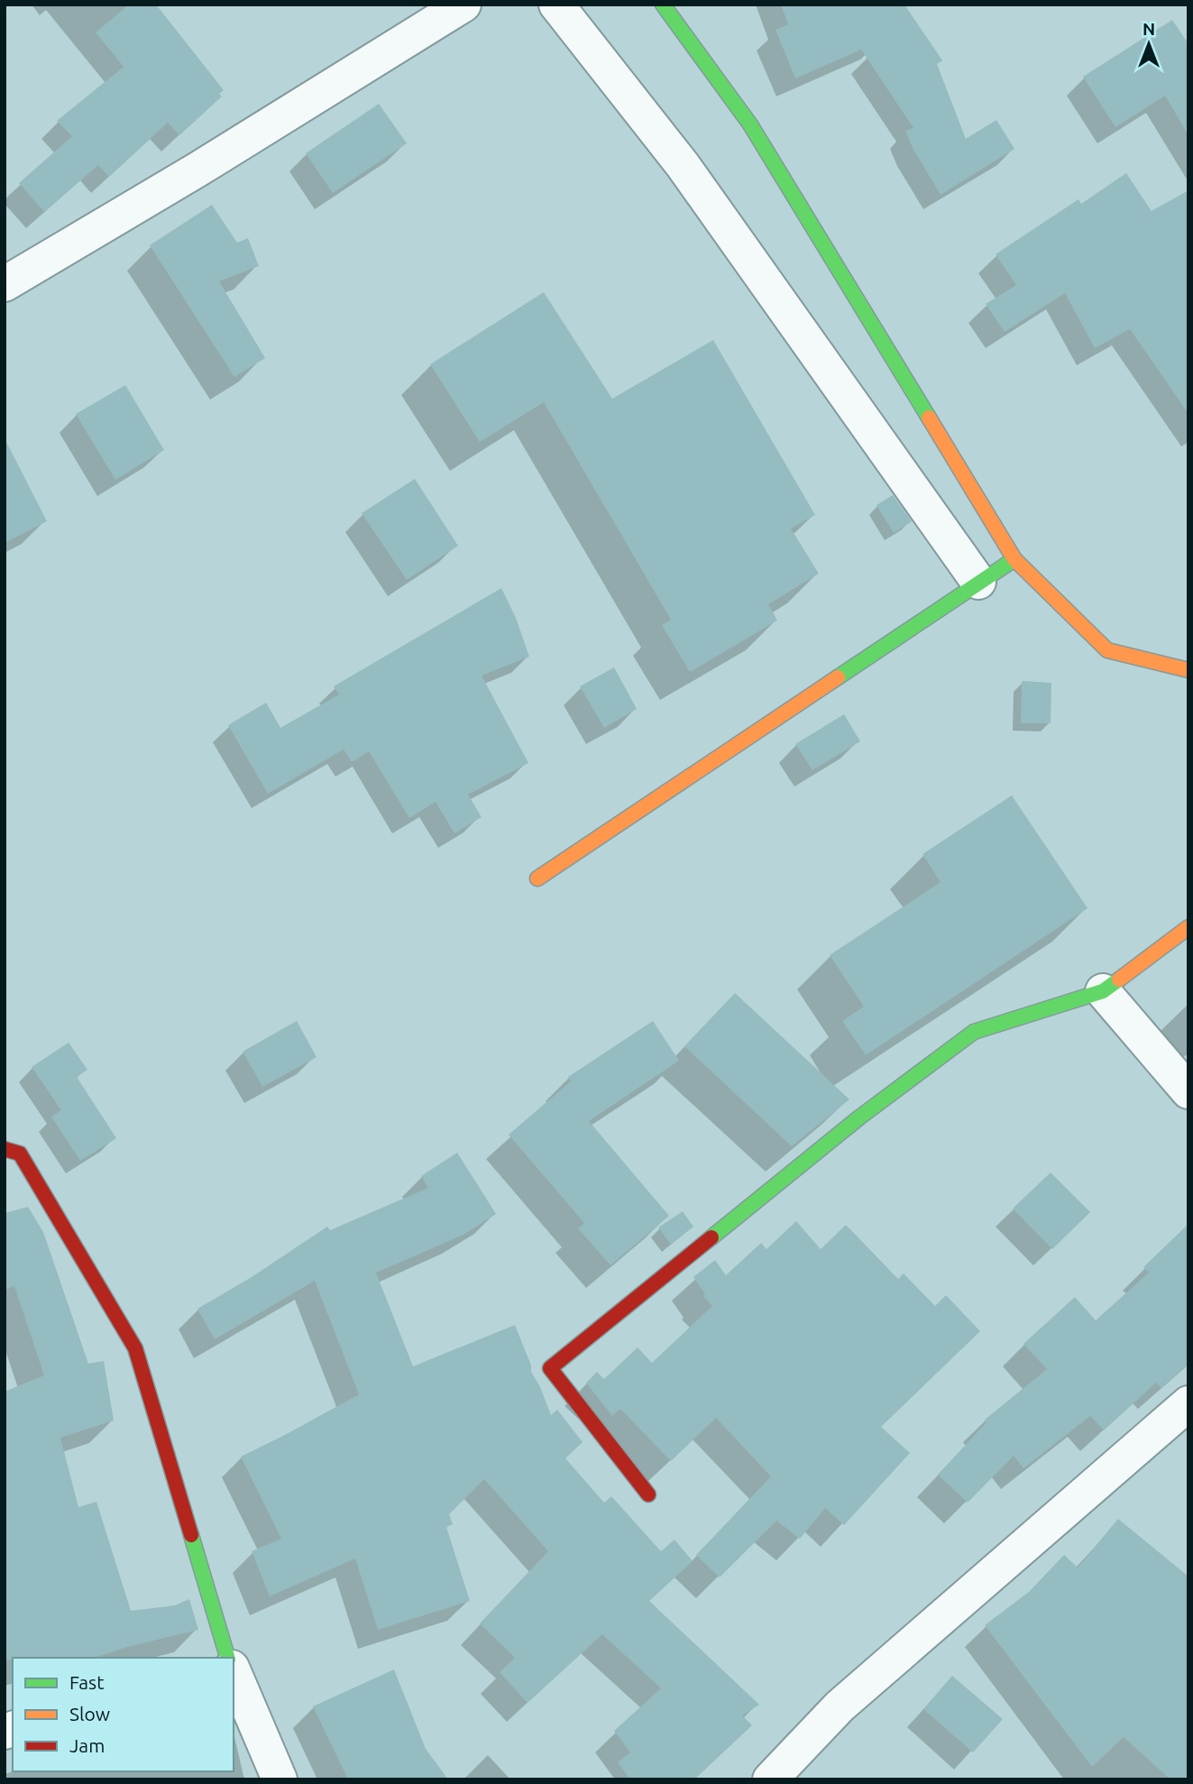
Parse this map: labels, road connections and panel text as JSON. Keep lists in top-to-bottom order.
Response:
{
  "legend": ["Fast", "Slow", "Jam"],
  "north": "top"
}
